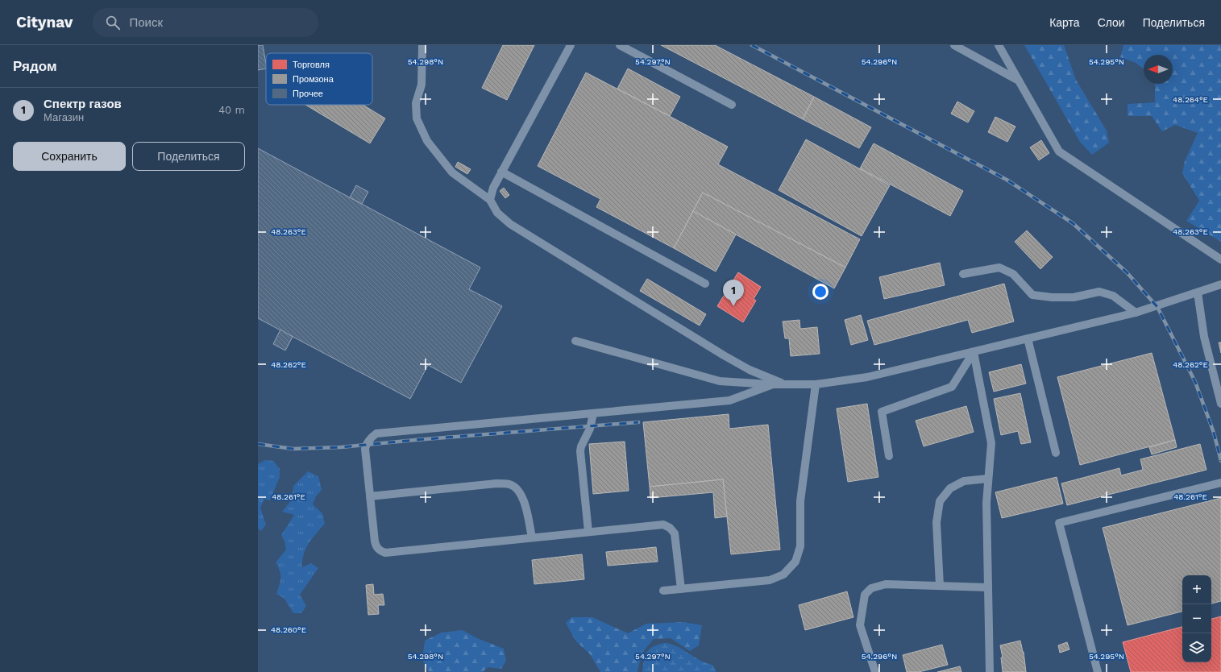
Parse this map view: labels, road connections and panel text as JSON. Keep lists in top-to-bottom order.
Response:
{
  "legend": ["Торговля", "Промзона", "Прочее"],
  "north": "left",
  "page": {
    "header": "Citynav",
    "search": "Поиск",
    "nav": ["Карта", "Слои", "Поделиться"],
    "heading": "Рядом",
    "list": [
      {
        "mark": "1",
        "name": "Спектр газов",
        "note": "Магазин",
        "value": "40 m"
      }
    ],
    "buttons": ["Сохранить", "Поделиться"],
    "pins": "1",
    "map_buttons": ["+", "−"]
  },
  "coordinates": [
    "54.298°N",
    "54.297°N",
    "54.296°N",
    "54.295°N",
    "48.264°E",
    "48.263°E",
    "48.262°E",
    "48.261°E",
    "48.260°E"
  ]
}
